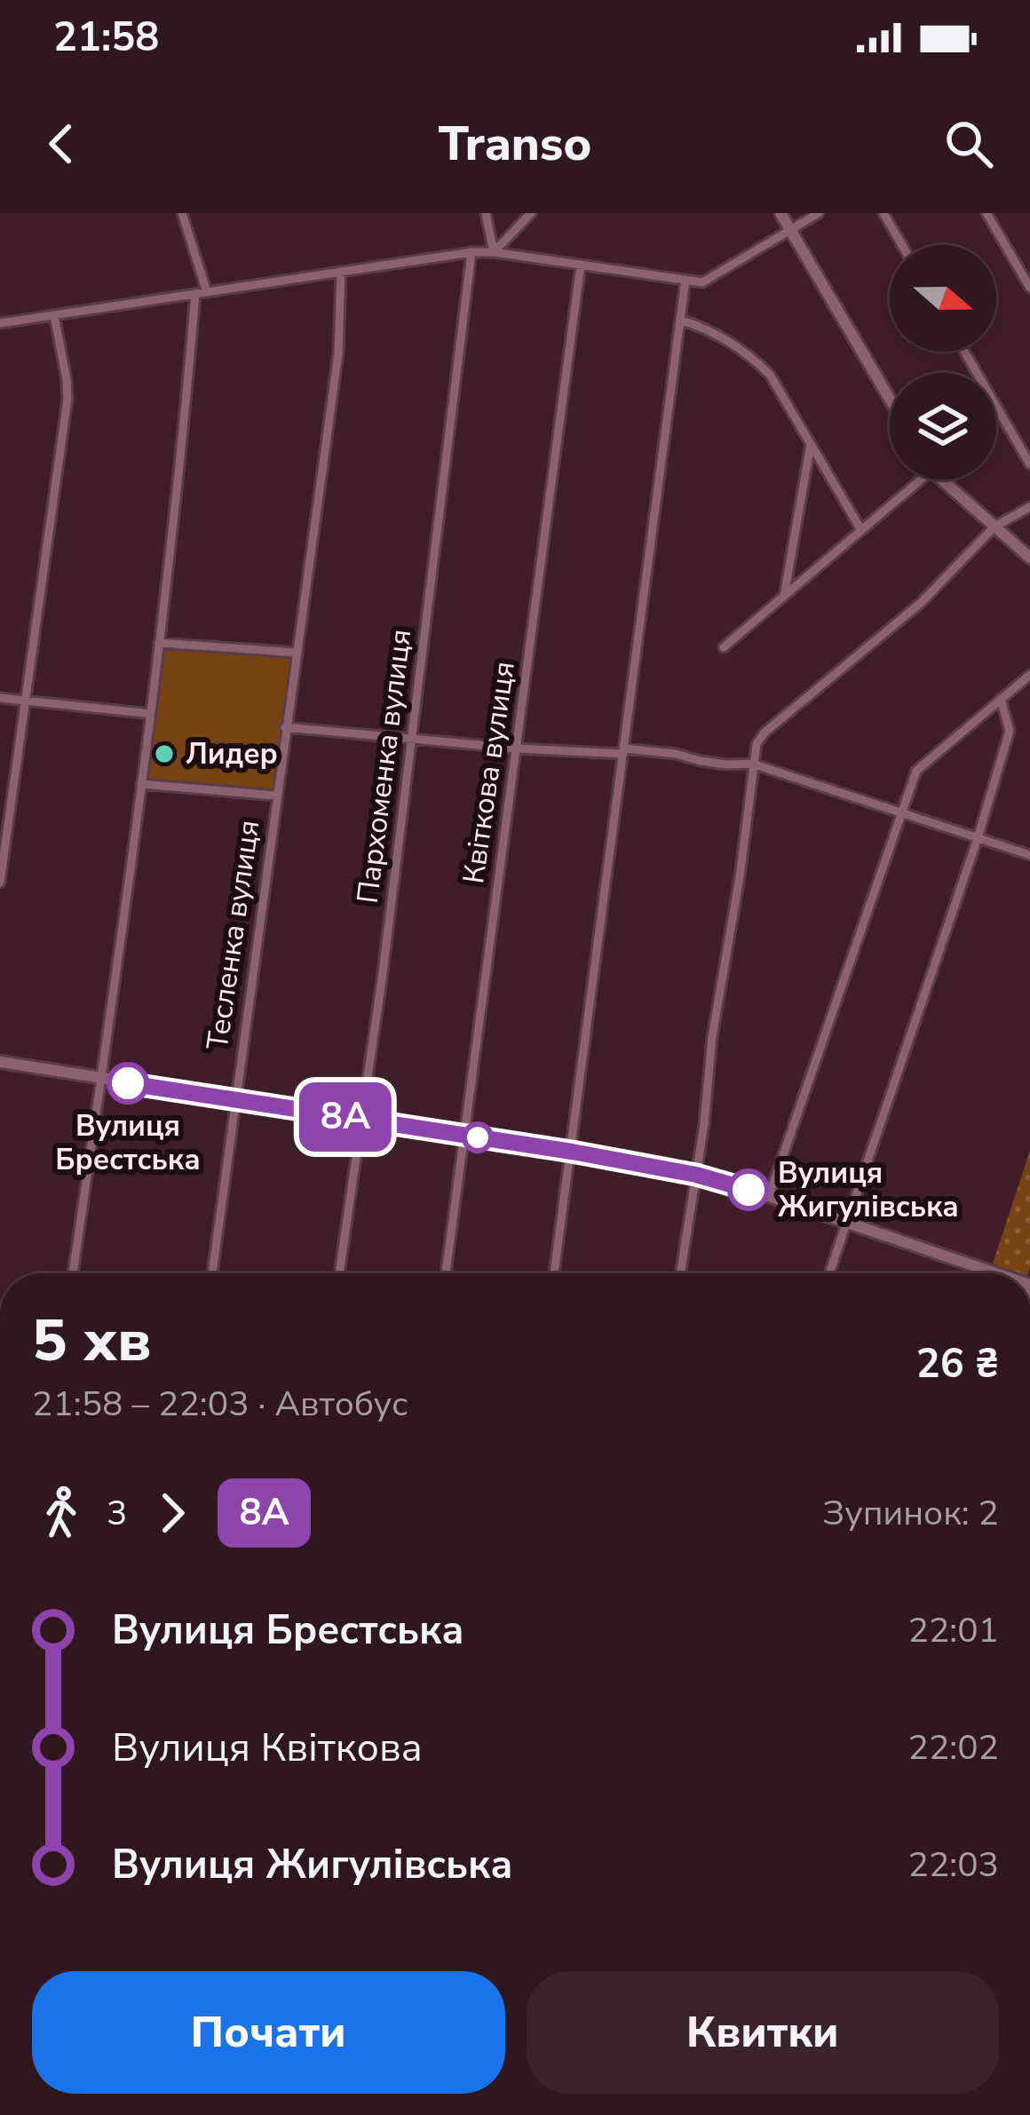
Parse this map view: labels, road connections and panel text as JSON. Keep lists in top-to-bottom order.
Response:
{
  "streets": {
    "street": ["Пархоменка вулиця", "Квіткова вулиця", "Тесленка вулиця"]
  },
  "places": ["Лидер", "Вулиця Брестська", "Вулиця Жигулівська"],
  "lines": ["bus line 8А"],
  "north": "right",
  "page": {
    "status": "21:58",
    "header": "Transo",
    "on_map": "8А",
    "heading": ["5 хв", "21:58 – 22:03 · Автобус", "26 ₴"],
    "legs": ["3", "8А", "Зупинок: 2"],
    "list": [
      {
        "name": "Вулиця Брестська",
        "value": "22:01"
      },
      {
        "name": "Вулиця Квіткова",
        "value": "22:02"
      },
      {
        "name": "Вулиця Жигулівська",
        "value": "22:03"
      }
    ],
    "buttons": ["Почати", "Квитки"]
  }
}
